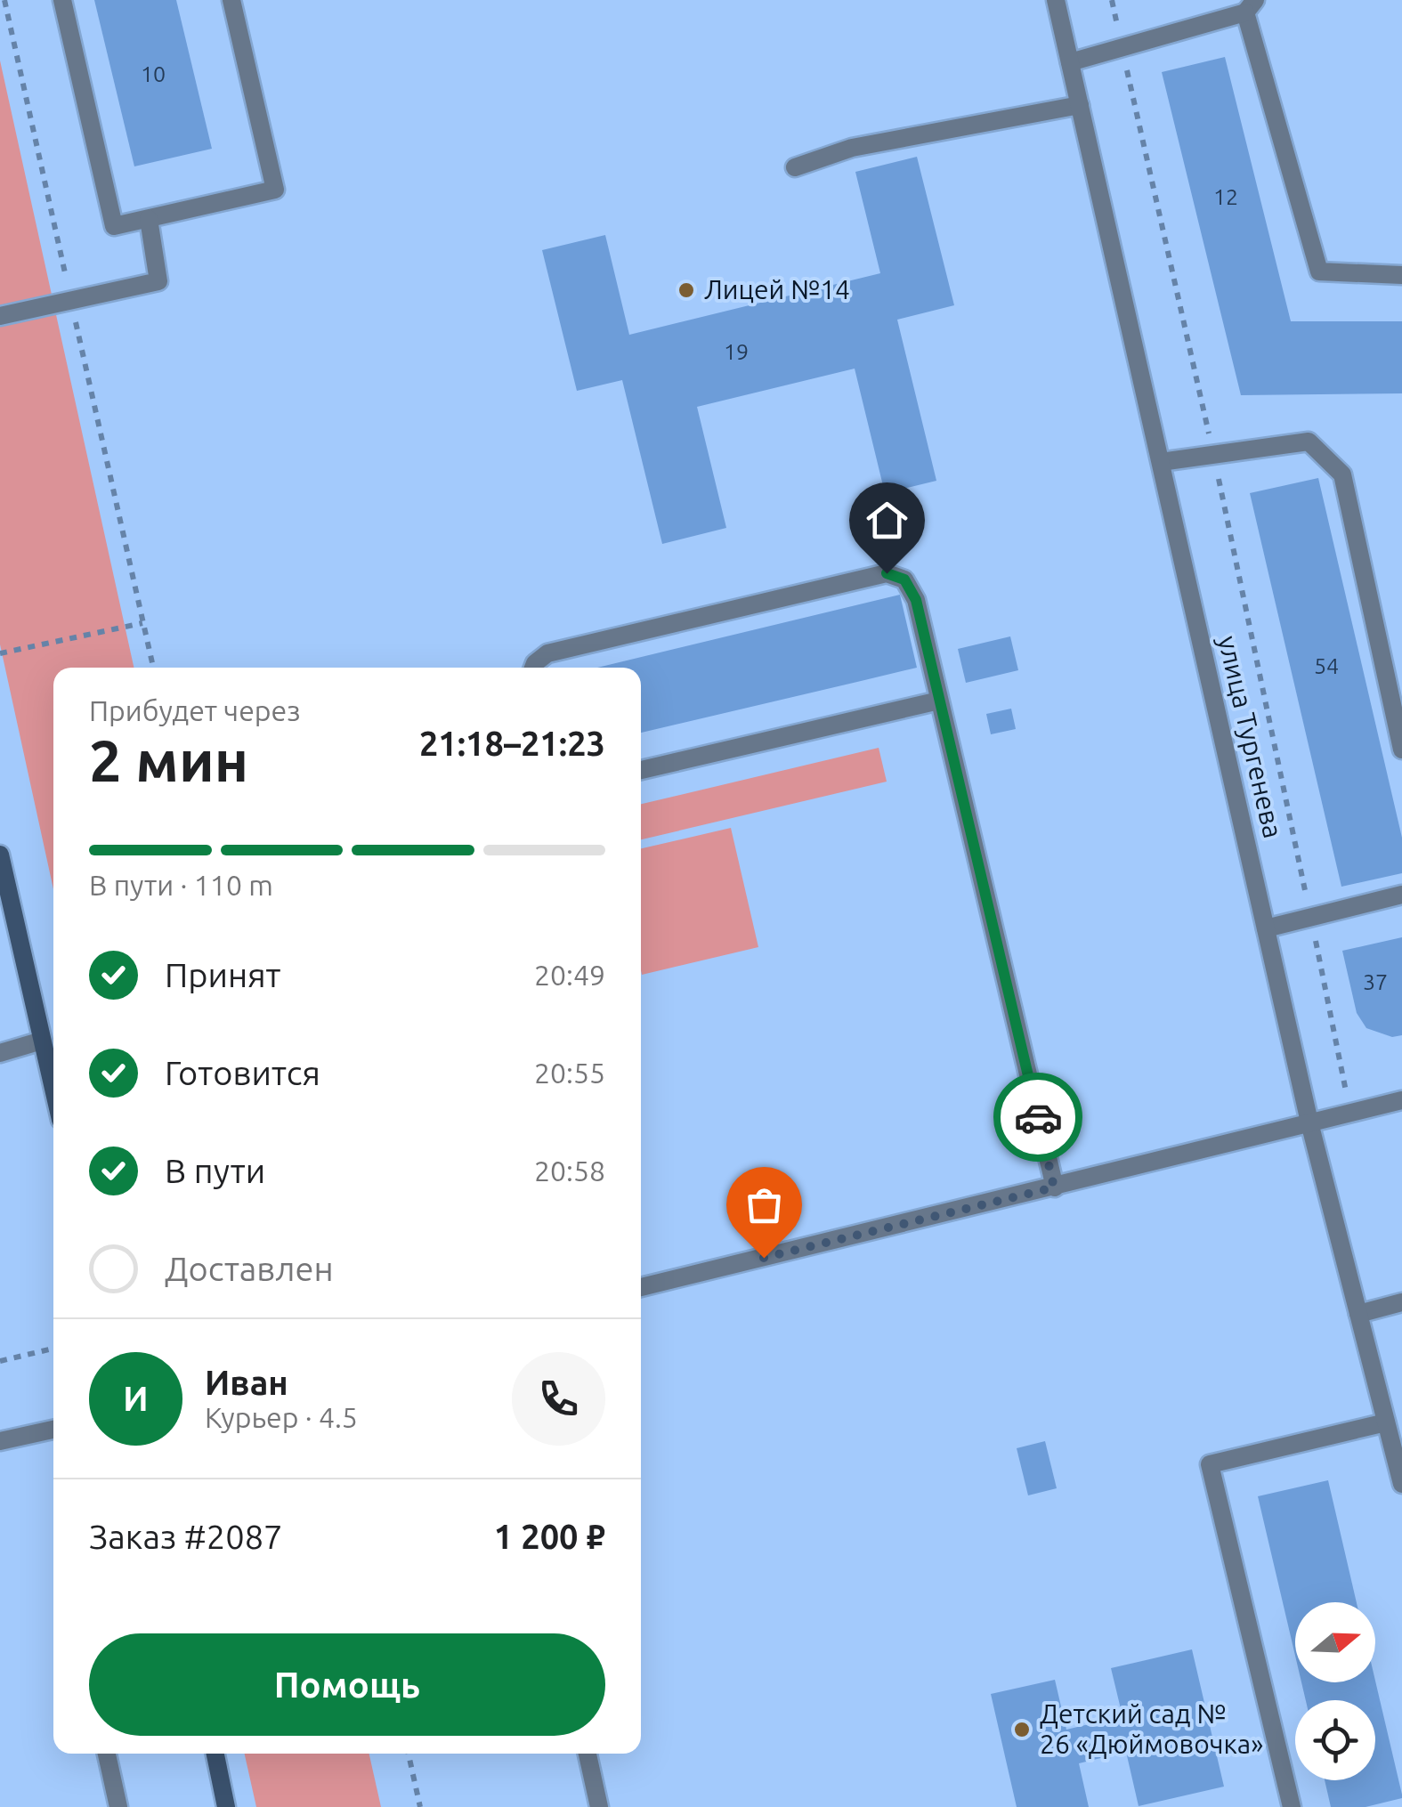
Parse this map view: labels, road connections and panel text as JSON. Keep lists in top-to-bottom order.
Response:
{
  "streets": {
    "street": ["улица Тургенева"]
  },
  "places": ["Лицей №14", "Детский сад № 26 «Дюймовочка»"],
  "house_numbers": [
    "10",
    "12",
    "19",
    "54",
    "37"
  ],
  "north": "right",
  "page": {
    "heading": ["2 мин", "Прибудет через", "21:18–21:23"],
    "panel": [
      "Иван",
      "Курьер · 4.5",
      "Заказ #2087",
      "1 200 ₽"
    ],
    "bar": "В пути · 110 m",
    "list": [
      ["Принят", "20:49"],
      ["Готовится", "20:55"],
      ["В пути", "20:58"],
      "Доставлен"
    ],
    "round": "И",
    "buttons": "Помощь"
  }
}
